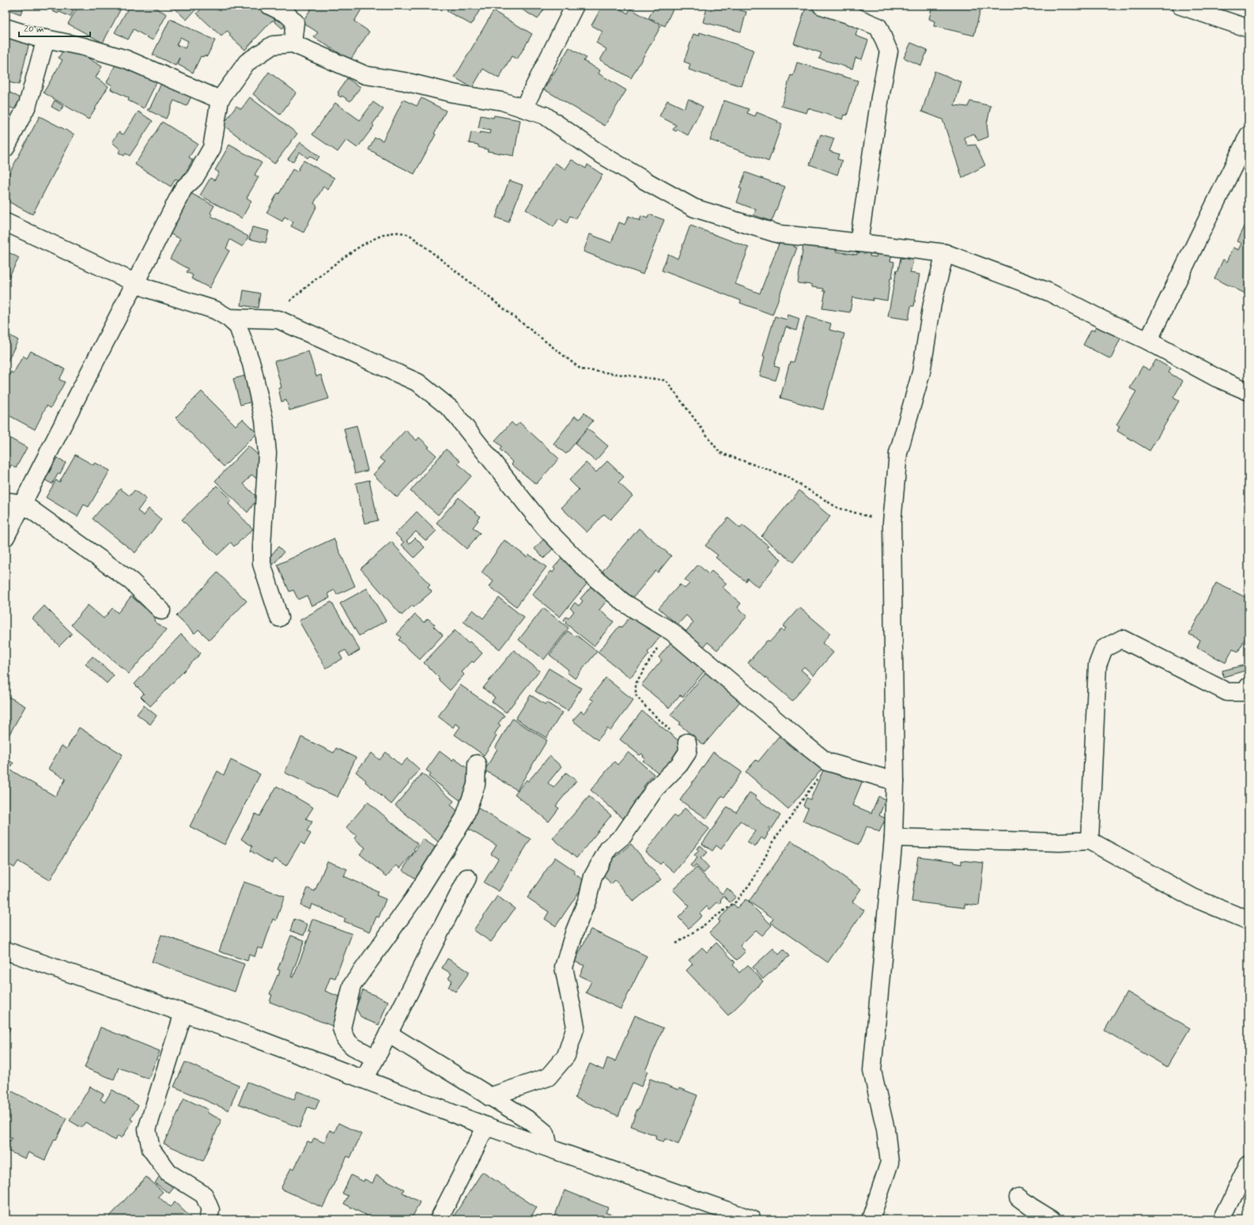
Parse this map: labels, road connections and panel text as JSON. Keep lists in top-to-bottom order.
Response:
{
  "scale_bar": "20 m"
}
